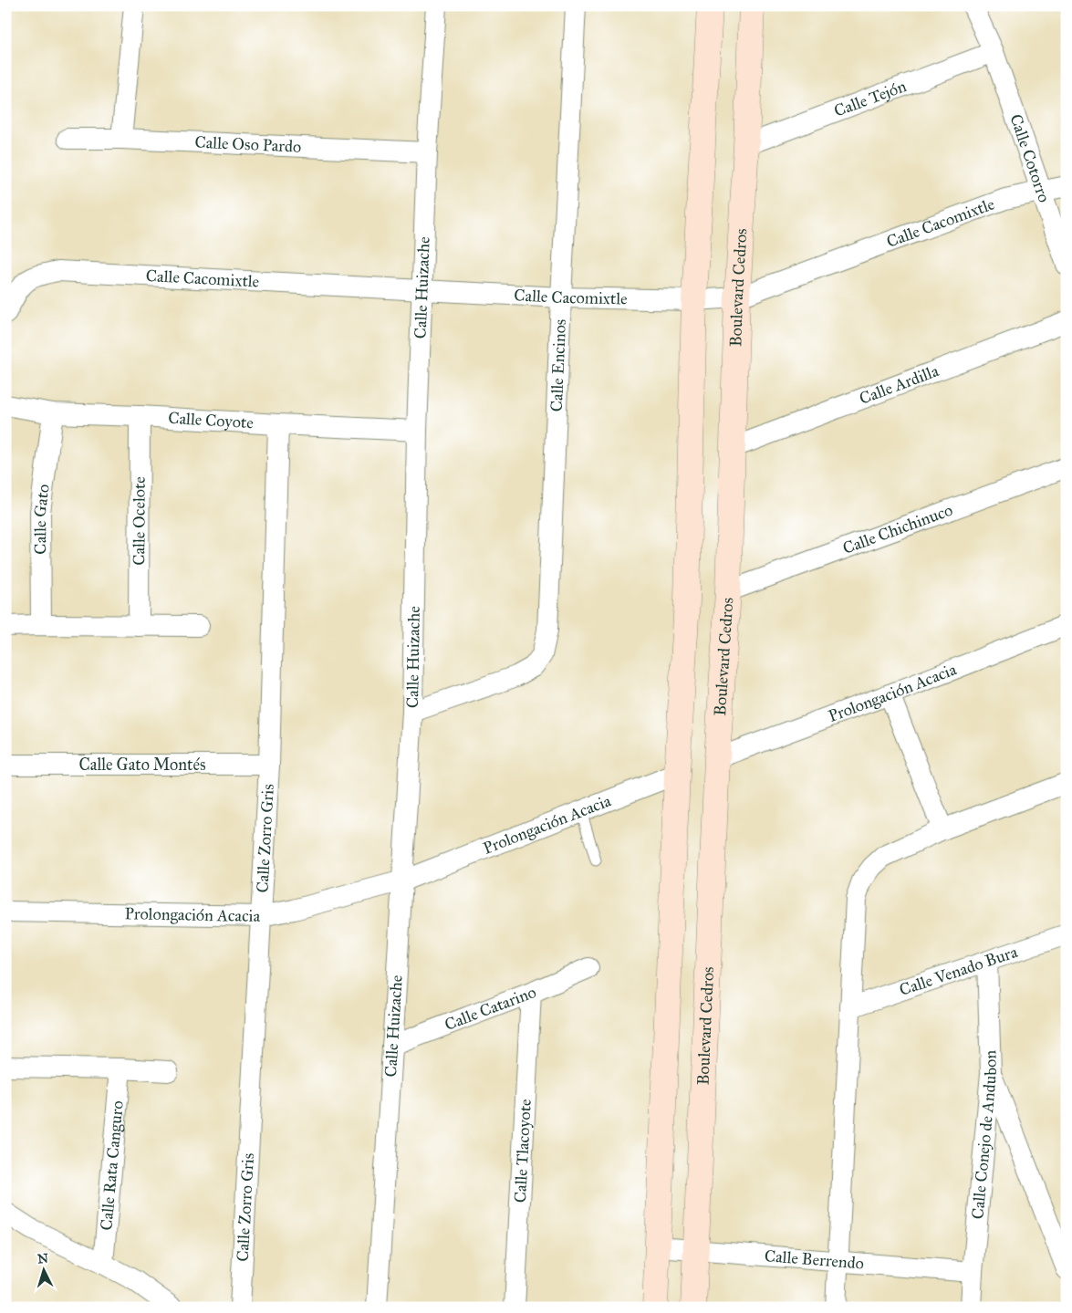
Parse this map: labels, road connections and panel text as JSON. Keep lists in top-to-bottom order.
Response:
{
  "streets": {
    "street": [
      "Calle Tejón",
      "Calle Oso Pardo",
      "Calle Cotorro",
      "Calle Cacomixtle",
      "Calle Huizache",
      "Boulevard Cedros",
      "Calle Encinos",
      "Calle Ardilla",
      "Calle Coyote",
      "Calle Gato",
      "Calle Ocelote",
      "Calle Chichinuco",
      "Prolongación Acacia",
      "Calle Gato Montés",
      "Calle Zorro Gris",
      "Calle Venado Bura",
      "Calle Catarino",
      "Calle Conejo de Andubon",
      "Calle Tlacoyote",
      "Calle Rata Canguro",
      "Calle Berrendo"
    ]
  },
  "crossings": [
    ["Calle Tejón", "Calle Cotorro"],
    ["Calle Tejón", "Boulevard Cedros"],
    ["Calle Oso Pardo", "Calle Huizache"],
    ["Calle Cotorro", "Calle Cacomixtle"],
    ["Calle Cacomixtle", "Calle Huizache"],
    ["Calle Cacomixtle", "Boulevard Cedros"],
    ["Calle Cacomixtle", "Calle Encinos"],
    ["Calle Huizache", "Calle Encinos"],
    ["Calle Huizache", "Calle Coyote"],
    ["Calle Huizache", "Prolongación Acacia"],
    ["Calle Huizache", "Calle Catarino"],
    ["Boulevard Cedros", "Calle Ardilla"],
    ["Boulevard Cedros", "Calle Chichinuco"],
    ["Boulevard Cedros", "Prolongación Acacia"],
    ["Boulevard Cedros", "Calle Berrendo"],
    ["Calle Coyote", "Calle Gato"],
    ["Calle Coyote", "Calle Ocelote"],
    ["Calle Coyote", "Calle Zorro Gris"],
    ["Prolongación Acacia", "Calle Zorro Gris"],
    ["Calle Gato Montés", "Calle Zorro Gris"],
    ["Calle Venado Bura", "Calle Conejo de Andubon"],
    ["Calle Catarino", "Calle Tlacoyote"],
    ["Calle Conejo de Andubon", "Calle Berrendo"]
  ],
  "north": "top"
}
